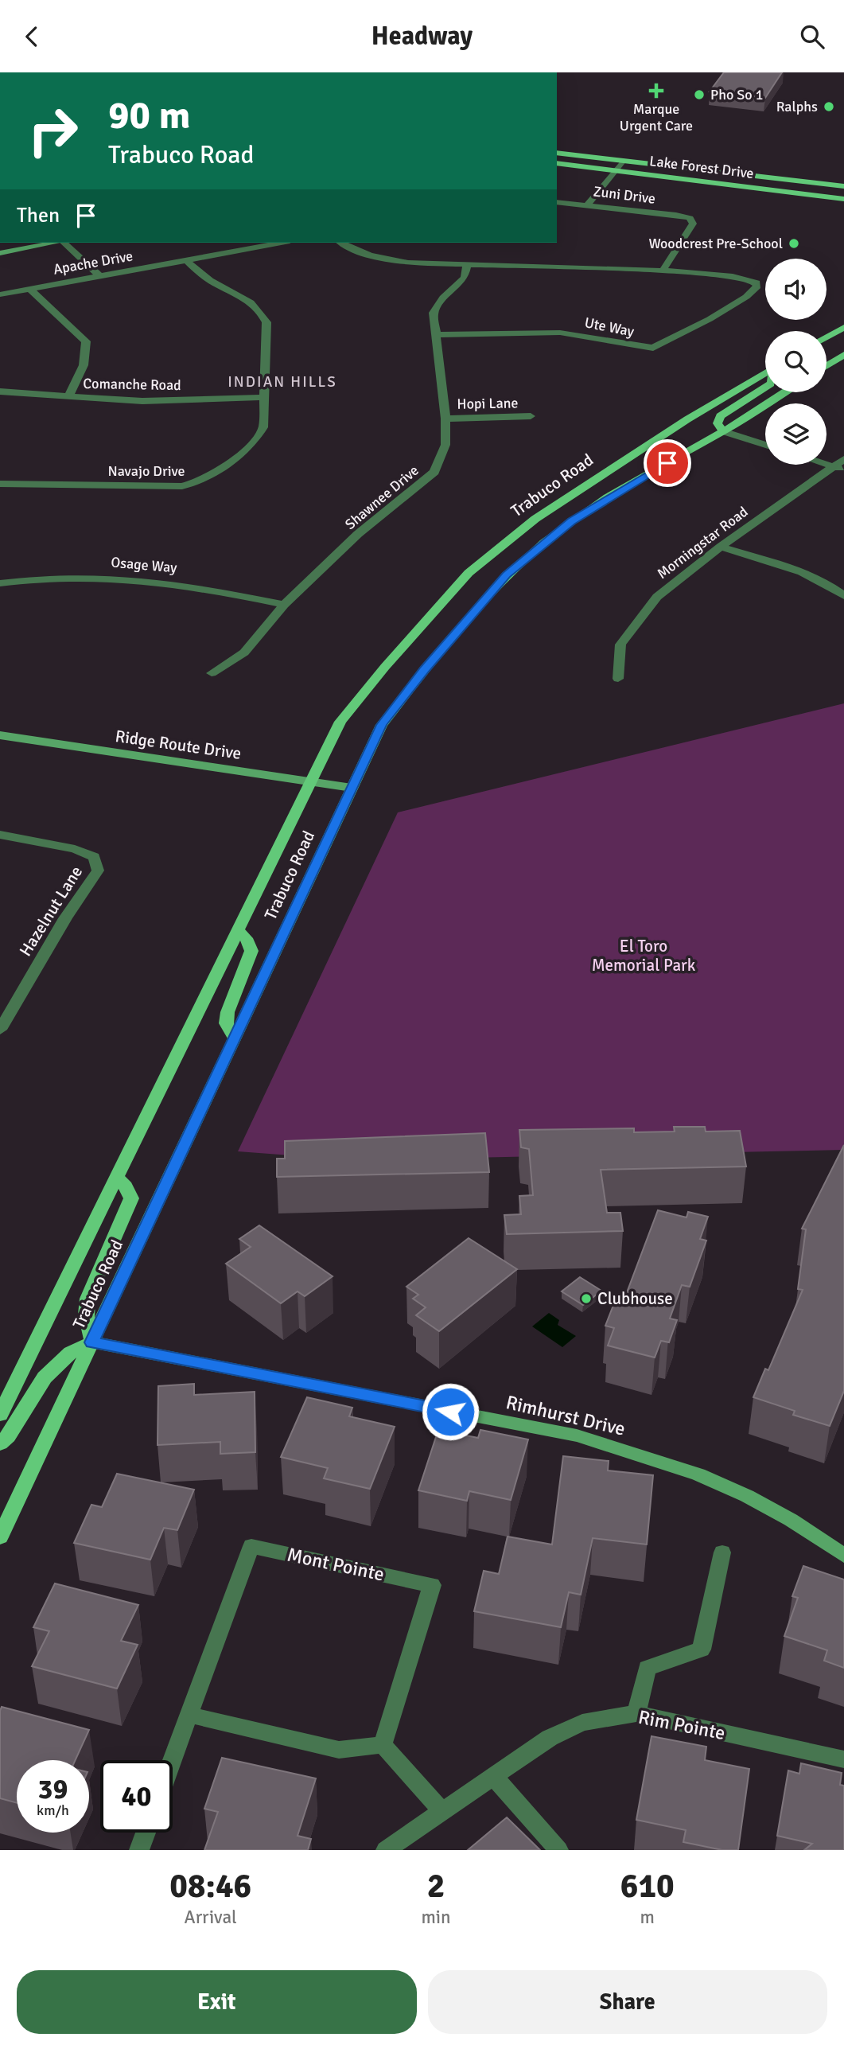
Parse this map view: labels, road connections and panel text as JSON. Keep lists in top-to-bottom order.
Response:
{
  "streets": {
    "main road": ["Lake Forest Drive", "Trabuco Road"],
    "street": [
      "Zuni Drive",
      "Apache Drive",
      "Ute Way",
      "Comanche Road",
      "Hopi Lane",
      "Navajo Drive",
      "Shawnee Drive",
      "Morningstar Road",
      "Osage Way",
      "Ridge Route Drive",
      "Hazelnut Lane",
      "Rimhurst Drive",
      "Mont Pointe",
      "Rim Pointe"
    ]
  },
  "crossings": [
    ["Zuni Drive", "Ute Way"],
    ["Apache Drive", "Navajo Drive"],
    ["Ute Way", "Shawnee Drive"],
    ["Comanche Road", "Navajo Drive"],
    ["Hopi Lane", "Shawnee Drive"],
    ["Trabuco Road", "Ridge Route Drive"],
    ["Trabuco Road", "Rimhurst Drive"],
    ["Shawnee Drive", "Osage Way"]
  ],
  "districts": ["INDIAN HILLS"],
  "parks": ["El Toro Memorial Park"],
  "places": {
    "health": ["Marque Urgent Care"],
    "other": [
      "Pho So 1",
      "Ralphs",
      "Woodcrest Pre-School",
      "Clubhouse"
    ]
  },
  "page": {
    "header": "Headway",
    "turn": ["90 m", "Trabuco Road"],
    "then": "Then",
    "speed": "39 km/h",
    "limit": "40",
    "eta": [
      "08:46",
      "Arrival",
      "2",
      "min",
      "610",
      "m"
    ],
    "buttons": ["Exit", "Share"]
  }
}
